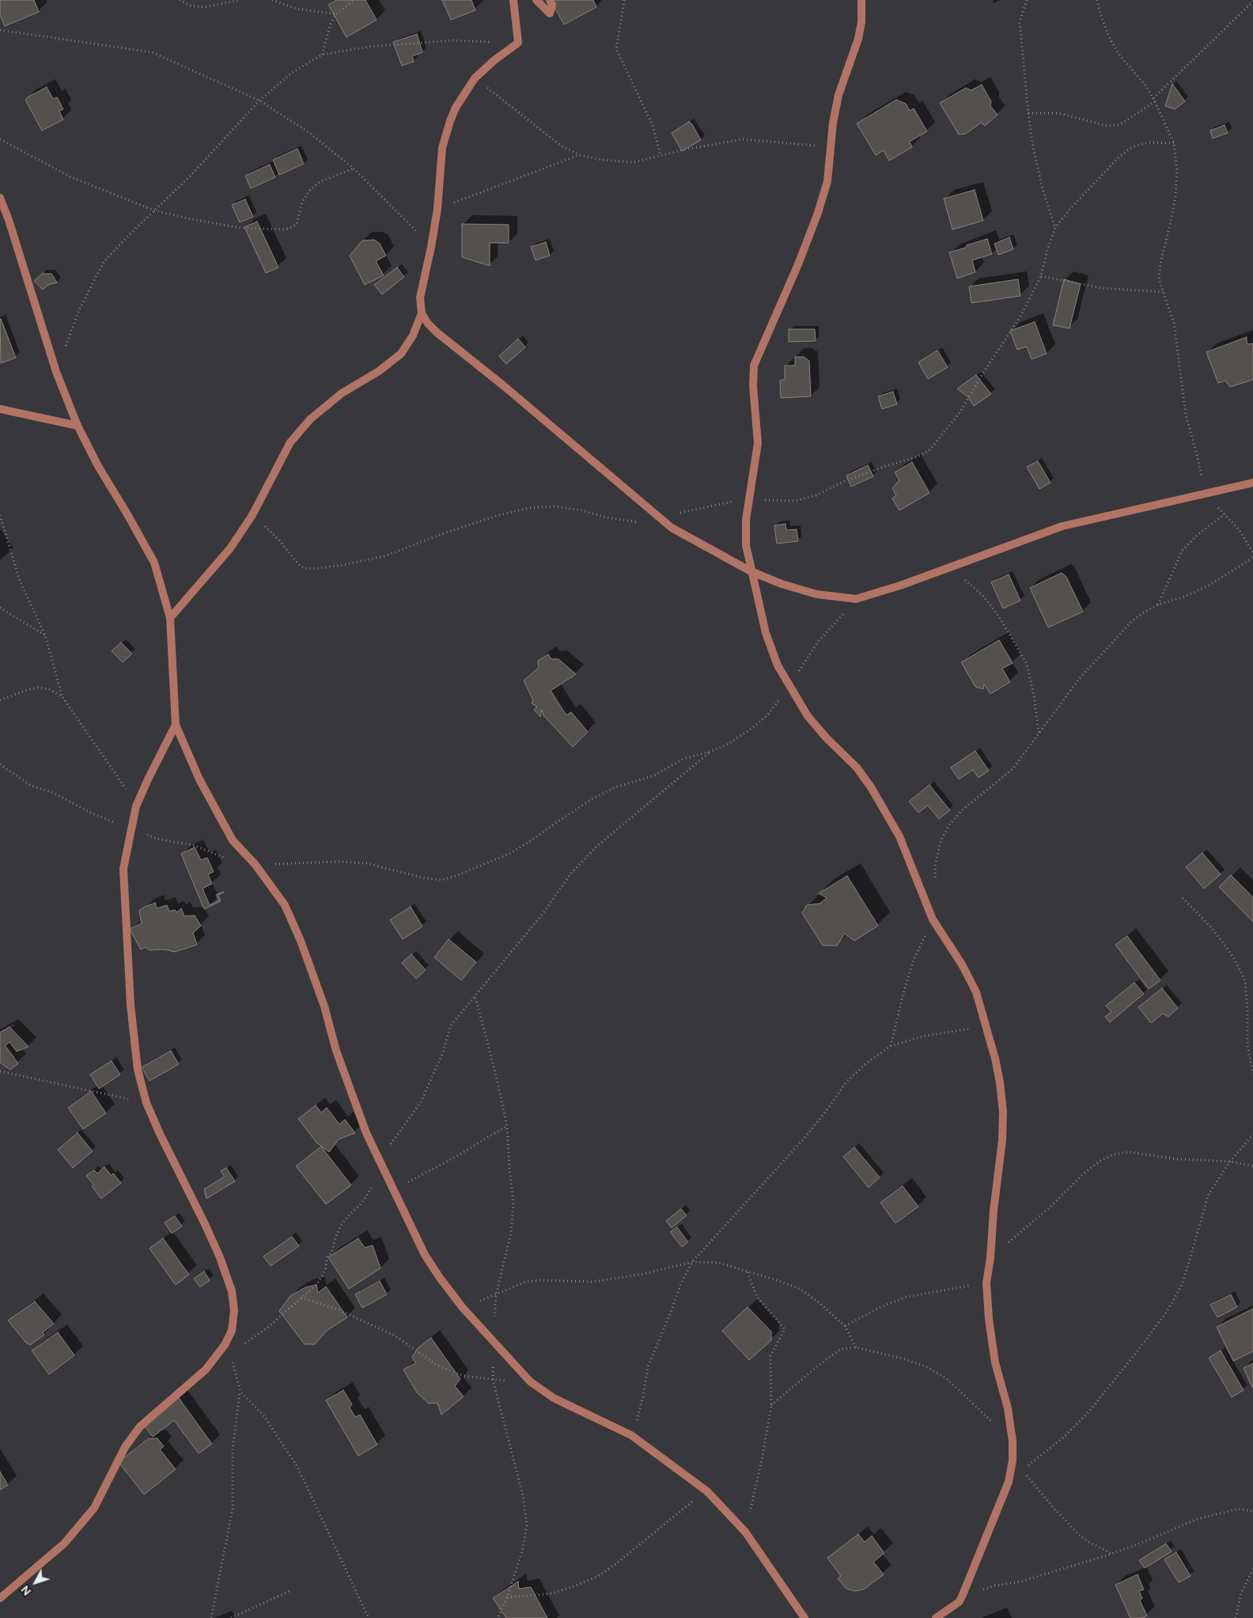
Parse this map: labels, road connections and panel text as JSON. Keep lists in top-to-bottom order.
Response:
{
  "north": "bottom left"
}
